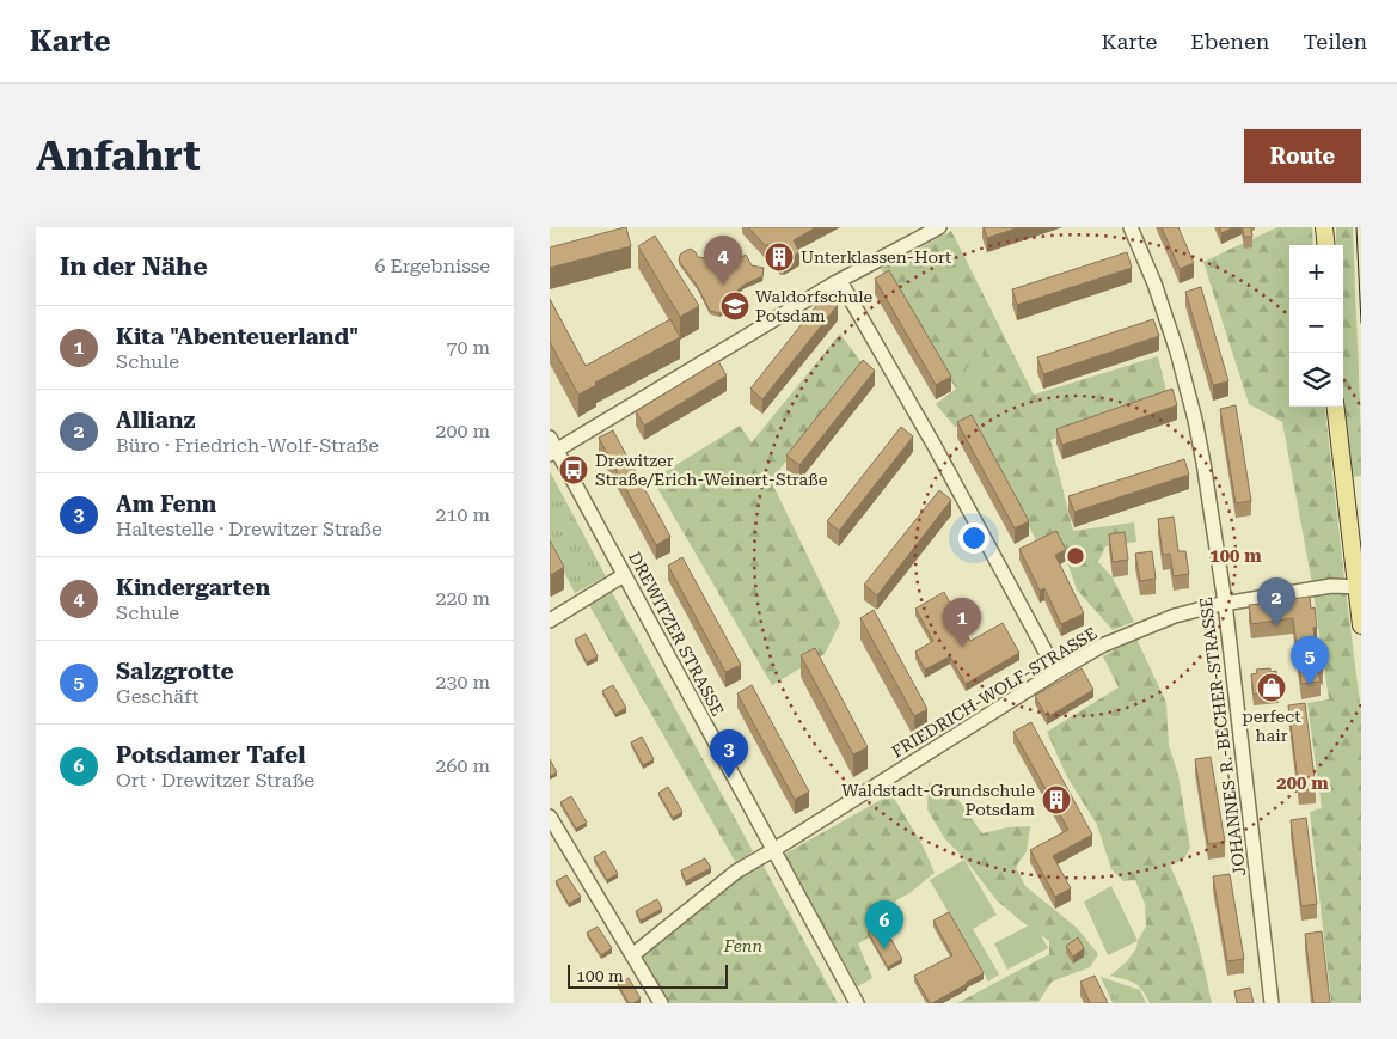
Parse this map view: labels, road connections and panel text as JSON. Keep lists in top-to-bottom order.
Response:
{
  "streets": {
    "street": ["DREWITZER STRASSE", "FRIEDRICH-WOLF-STRASSE", "JOHANNES-R.-BECHER-STRASSE"]
  },
  "crossings": [
    ["DREWITZER STRASSE", "FRIEDRICH-WOLF-STRASSE"],
    ["FRIEDRICH-WOLF-STRASSE", "JOHANNES-R.-BECHER-STRASSE"]
  ],
  "parks": ["Fenn"],
  "places": {
    "building": ["Unterklassen-Hort", "Waldstadt-Grundschule Potsdam"],
    "school or university": ["Waldorfschule Potsdam"],
    "bus stop": ["Drewitzer Straße/Erich-Weinert-Straße"],
    "shop": ["perfect hair"]
  },
  "scale_bar": "100 m",
  "page": {
    "header": "Karte",
    "nav": ["Karte", "Ebenen", "Teilen"],
    "buttons": "Route",
    "title": "Anfahrt",
    "heading": ["In der Nähe", "6 Ergebnisse"],
    "pins": [
      "4",
      "2",
      "1",
      "5",
      "3",
      "6"
    ],
    "map_buttons": ["+", "−"],
    "list": [
      {
        "mark": "1",
        "name": "Kita \"Abenteuerland\"",
        "note": "Schule",
        "value": "70 m"
      },
      {
        "mark": "2",
        "name": "Allianz",
        "note": "Büro · Friedrich-Wolf-Straße",
        "value": "200 m"
      },
      {
        "mark": "3",
        "name": "Am Fenn",
        "note": "Haltestelle · Drewitzer Straße",
        "value": "210 m"
      },
      {
        "mark": "4",
        "name": "Kindergarten",
        "note": "Schule",
        "value": "220 m"
      },
      {
        "mark": "5",
        "name": "Salzgrotte",
        "note": "Geschäft",
        "value": "230 m"
      },
      {
        "mark": "6",
        "name": "Potsdamer Tafel",
        "note": "Ort · Drewitzer Straße",
        "value": "260 m"
      }
    ],
    "scale": "100 m"
  },
  "rings": ["100 m", "200 m"]
}
